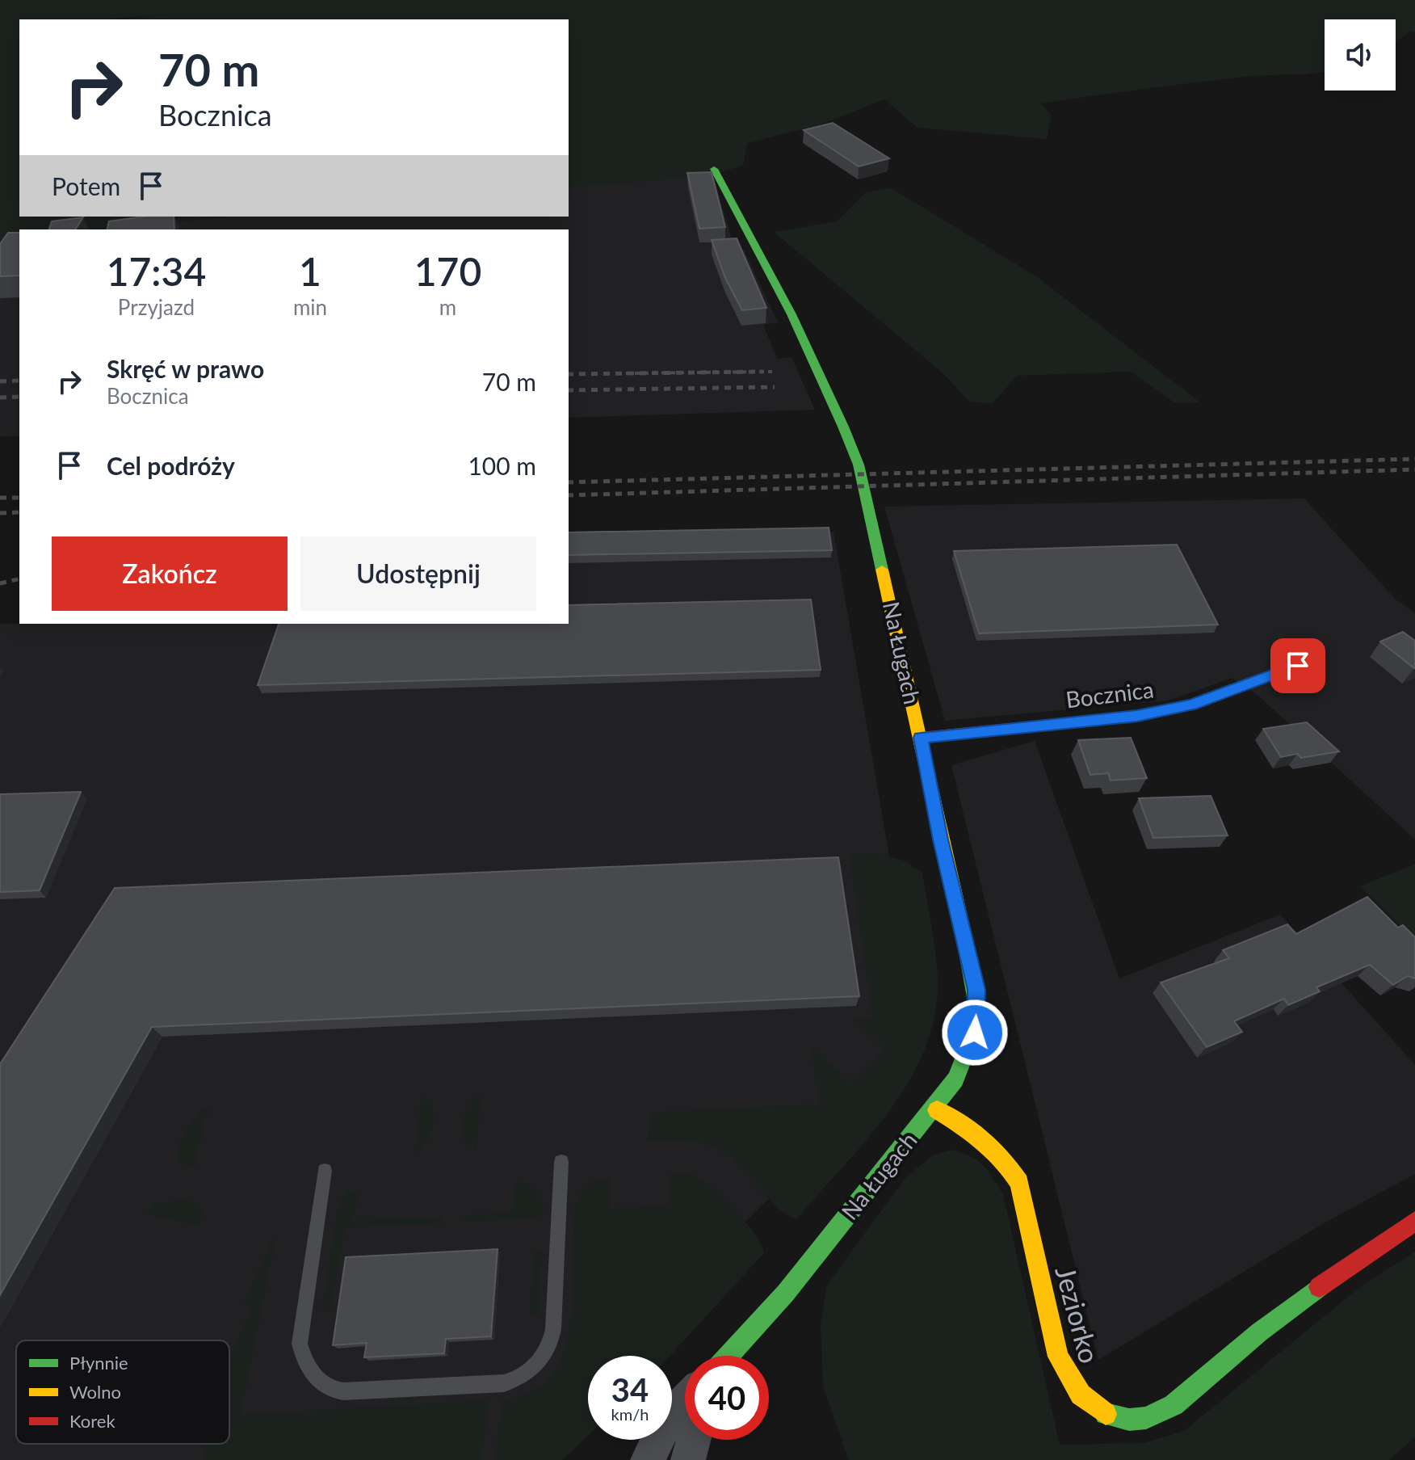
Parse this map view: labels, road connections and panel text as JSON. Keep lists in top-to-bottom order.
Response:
{
  "streets": {
    "street": ["Na Ługach", "Bocznica", "Jeziorko"]
  },
  "crossings": [
    ["Na Ługach", "Bocznica"],
    ["Na Ługach", "Jeziorko"]
  ],
  "legend": ["Płynnie", "Wolno", "Korek"],
  "page": {
    "turn": ["70 m", "Bocznica"],
    "then": "Potem",
    "eta": [
      "17:34",
      "Przyjazd",
      "1",
      "min",
      "170",
      "m"
    ],
    "list": [
      {
        "name": "Skręć w prawo",
        "note": "Bocznica",
        "value": "70 m"
      },
      {
        "name": "Cel podróży",
        "value": "100 m"
      }
    ],
    "buttons": ["Zakończ", "Udostępnij"],
    "speed": "34 km/h",
    "limit": "40"
  }
}
